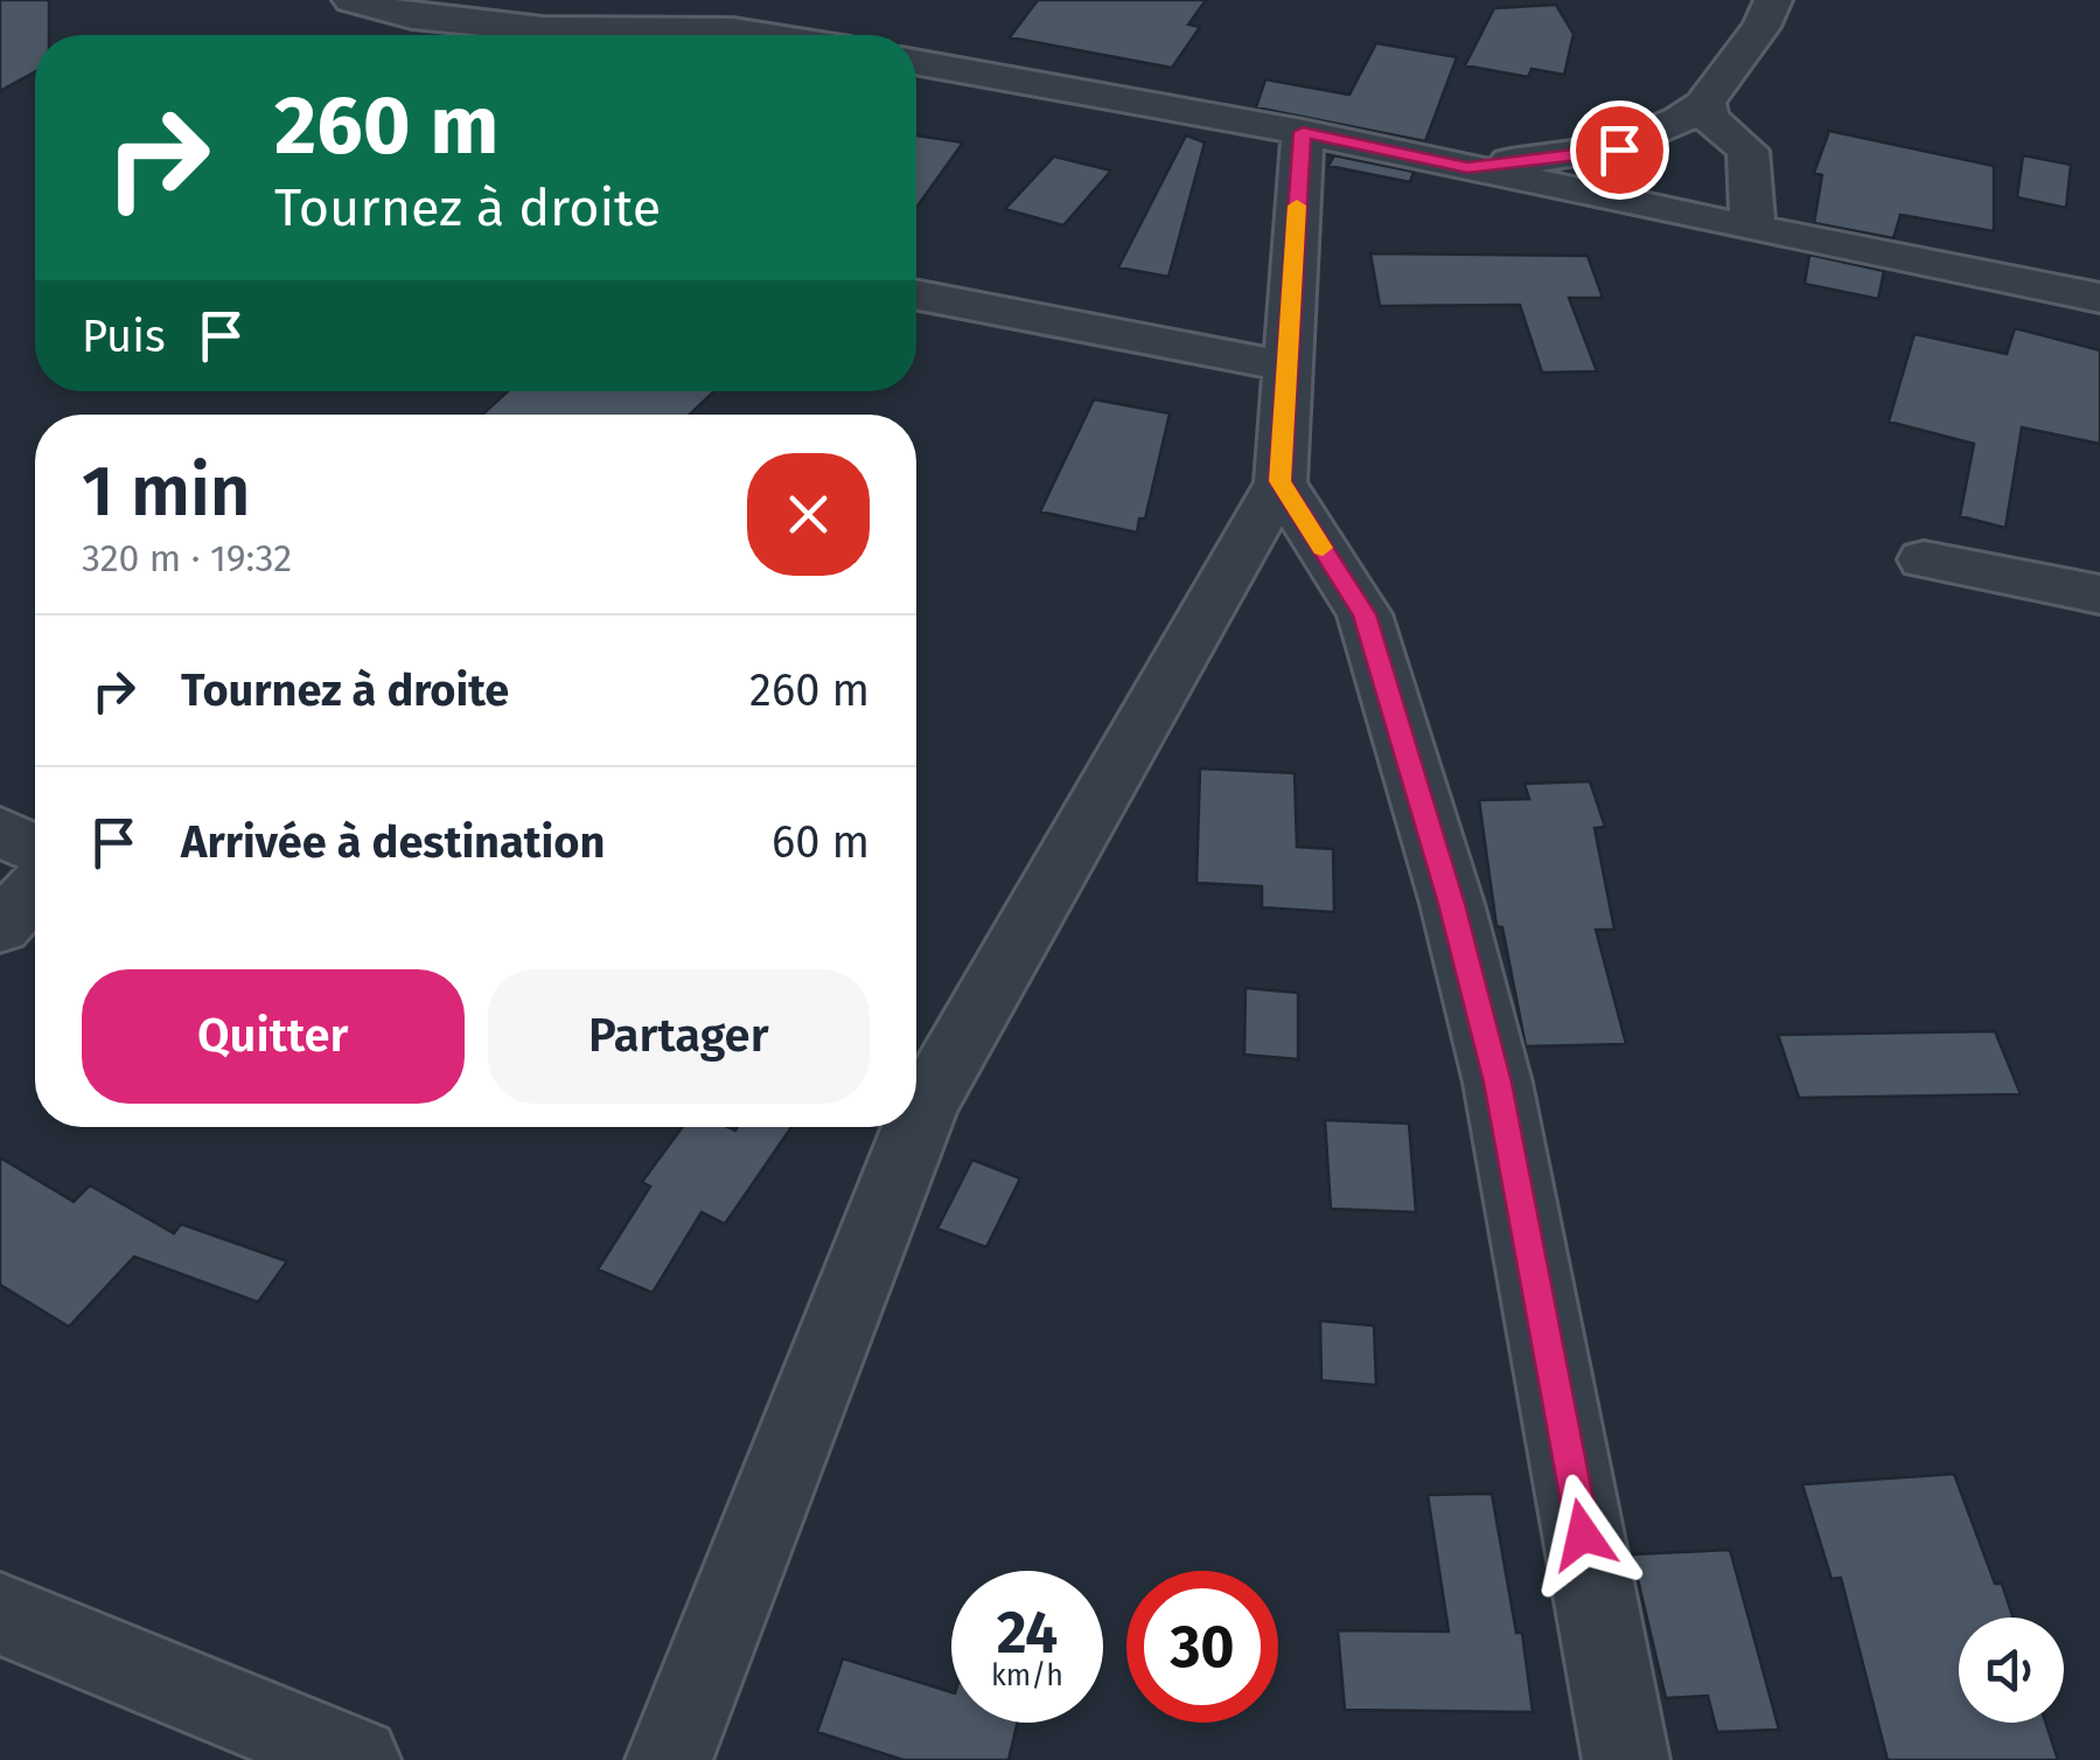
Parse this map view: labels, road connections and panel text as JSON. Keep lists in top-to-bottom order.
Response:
{
  "page": {
    "turn": ["260 m", "Tournez à droite"],
    "then": "Puis",
    "heading": ["1 min", "320 m · 19:32"],
    "list": [
      {
        "name": "Tournez à droite",
        "value": "260 m"
      },
      {
        "name": "Arrivée à destination",
        "value": "60 m"
      }
    ],
    "buttons": ["Quitter", "Partager"],
    "speed": "24 km/h",
    "limit": "30"
  }
}
